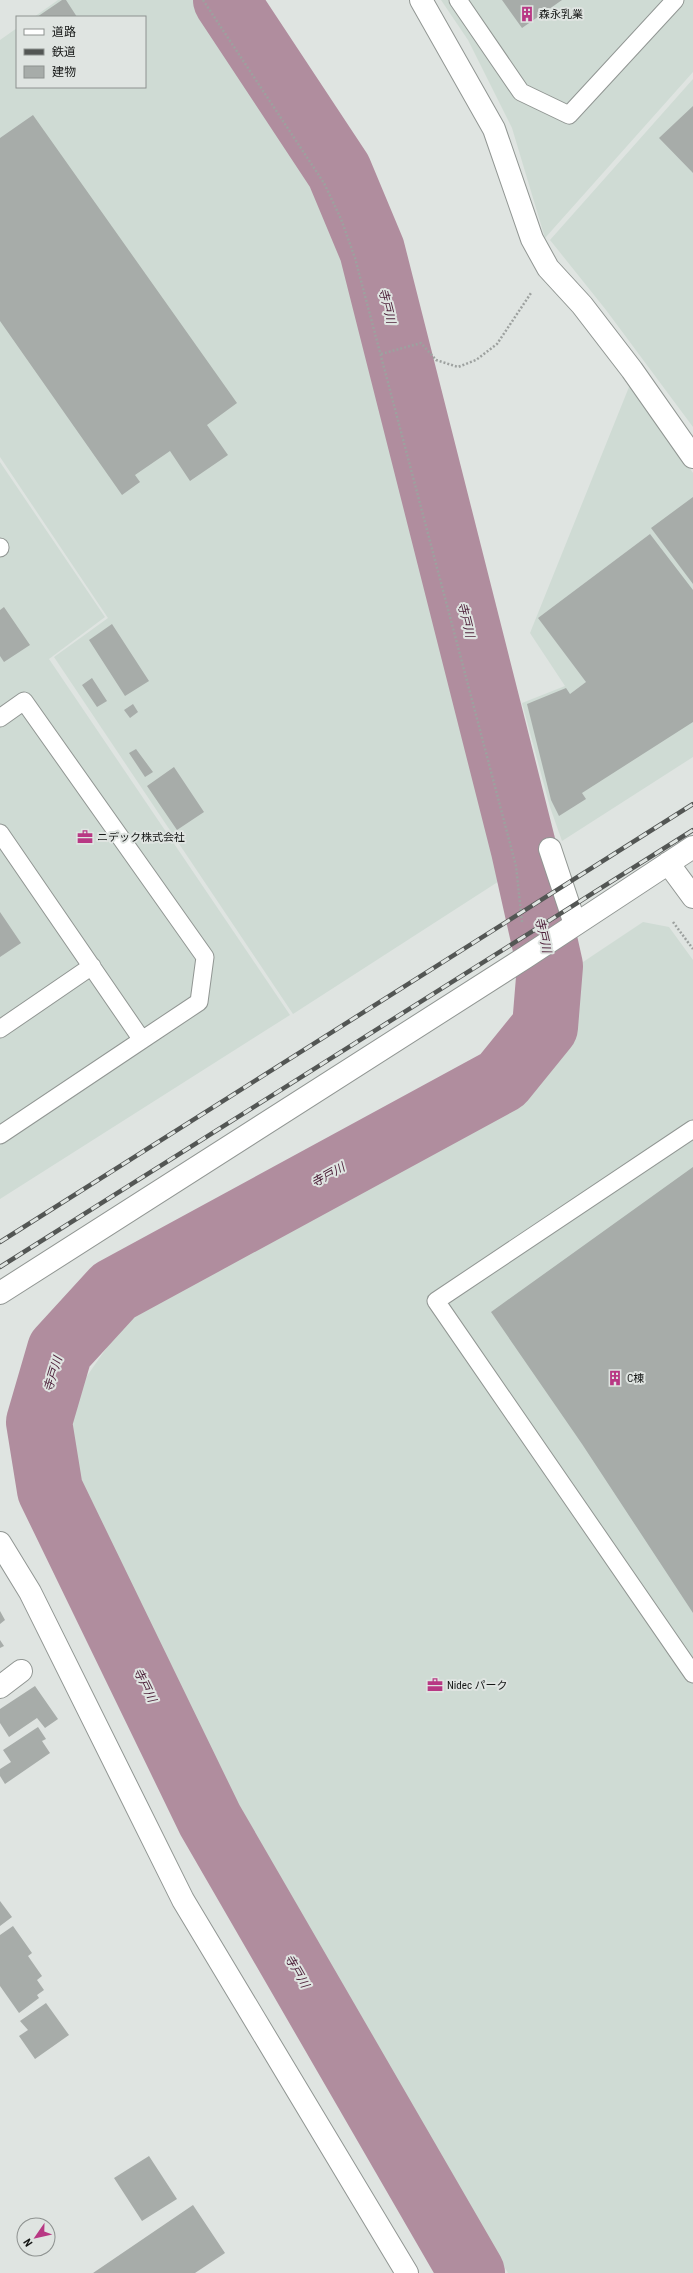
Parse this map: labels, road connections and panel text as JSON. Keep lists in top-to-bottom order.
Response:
{
  "water": ["寺戸川"],
  "places": {
    "building": ["森永乳業", "C棟"],
    "office": ["ニデック株式会社", "Nidec パーク"]
  },
  "legend": ["道路", "鉄道", "建物"],
  "north": "bottom left"
}
